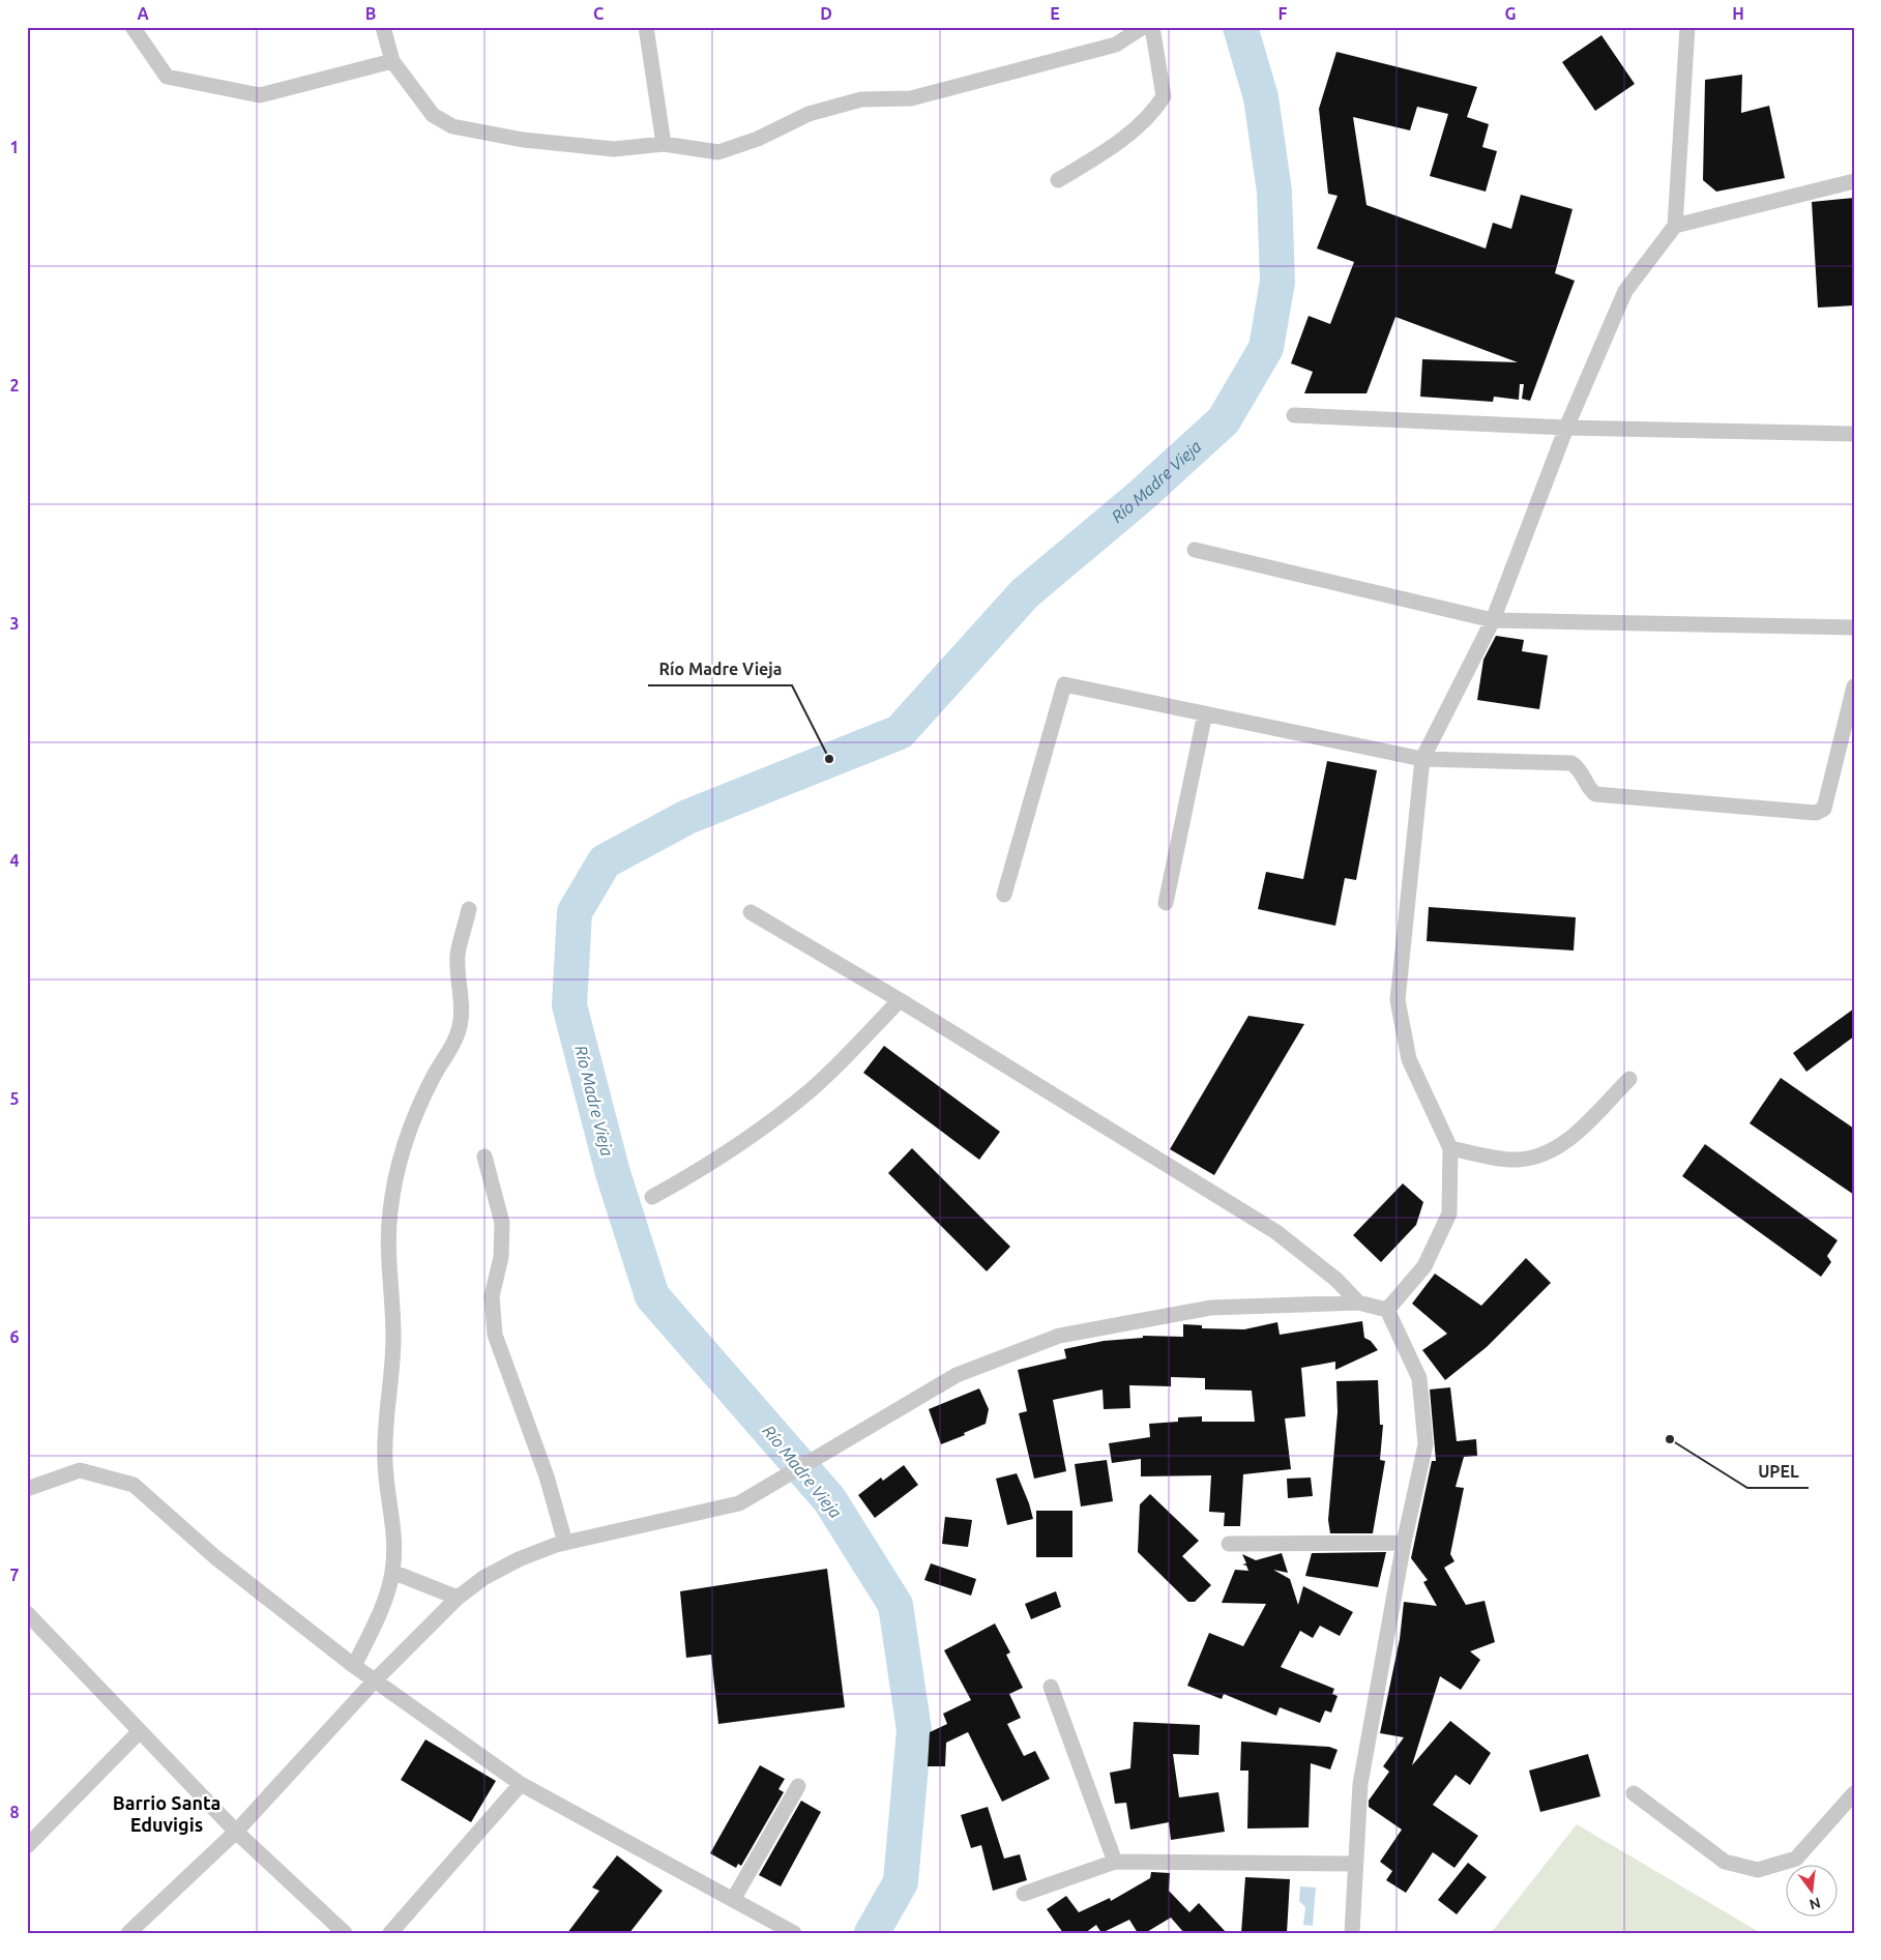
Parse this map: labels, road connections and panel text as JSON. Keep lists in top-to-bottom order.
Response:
{
  "districts": ["Barrio Santa Eduvigis"],
  "water": ["Río Madre Vieja"],
  "places": ["Río Madre Vieja", "UPEL"],
  "north": "bottom",
  "grid": {
    "columns": [
      "A",
      "B",
      "C",
      "D",
      "E",
      "F",
      "G",
      "H"
    ],
    "rows": [
      "1",
      "2",
      "3",
      "4",
      "5",
      "6",
      "7",
      "8"
    ]
  }
}
